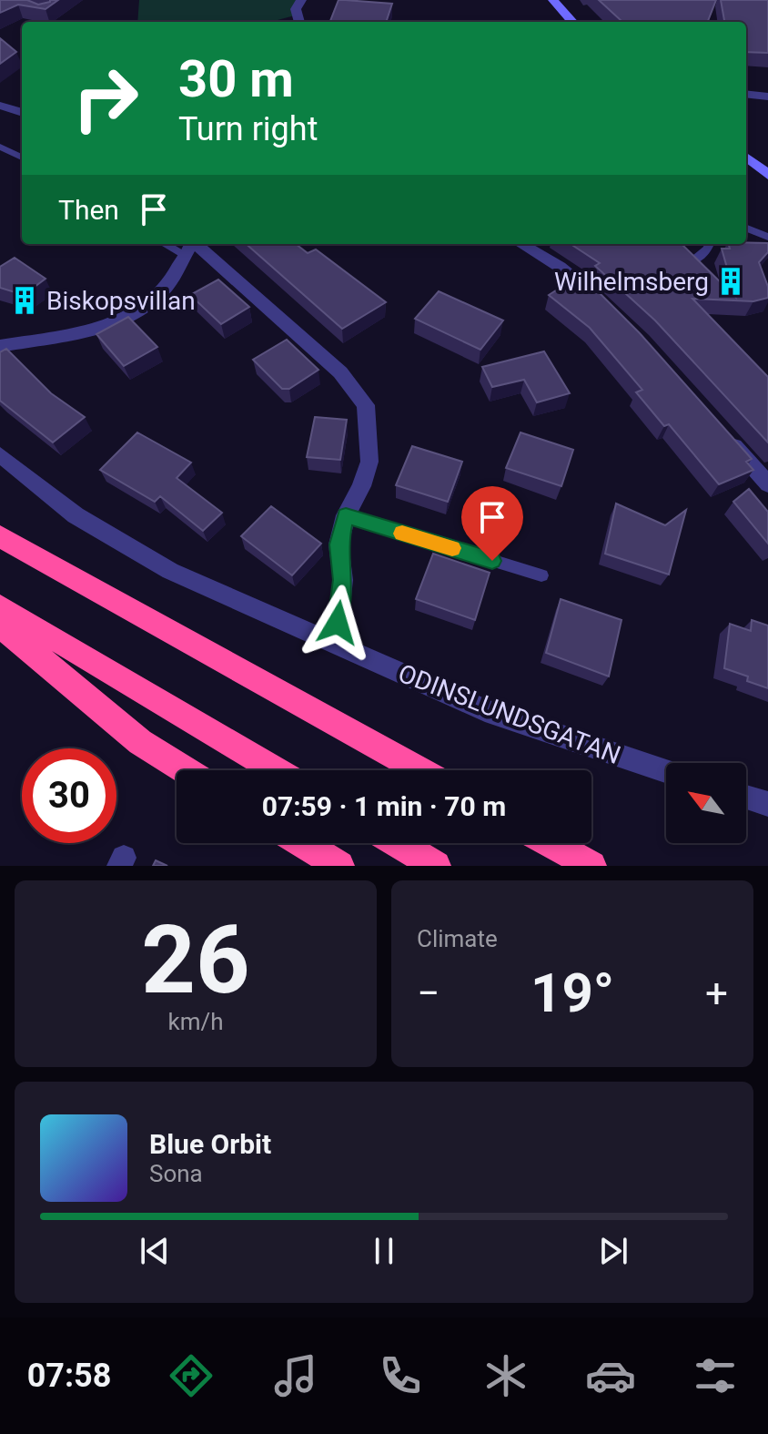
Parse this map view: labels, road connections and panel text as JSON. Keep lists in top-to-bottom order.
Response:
{
  "streets": {
    "street": ["ODINSLUNDSGATAN"]
  },
  "places": {
    "building": ["Wilhelmsberg", "Biskopsvillan"]
  },
  "north": "top left",
  "page": {
    "turn": ["30 m", "Turn right"],
    "then": "Then",
    "limit": "30",
    "trip": "07:59 · 1 min · 70 m",
    "tile": [
      ["26", "km/h"],
      "Climate"
    ],
    "heat": ["−", "19°", "+"],
    "song": ["Blue Orbit", "Sona"],
    "tabs": "07:58"
  }
}
